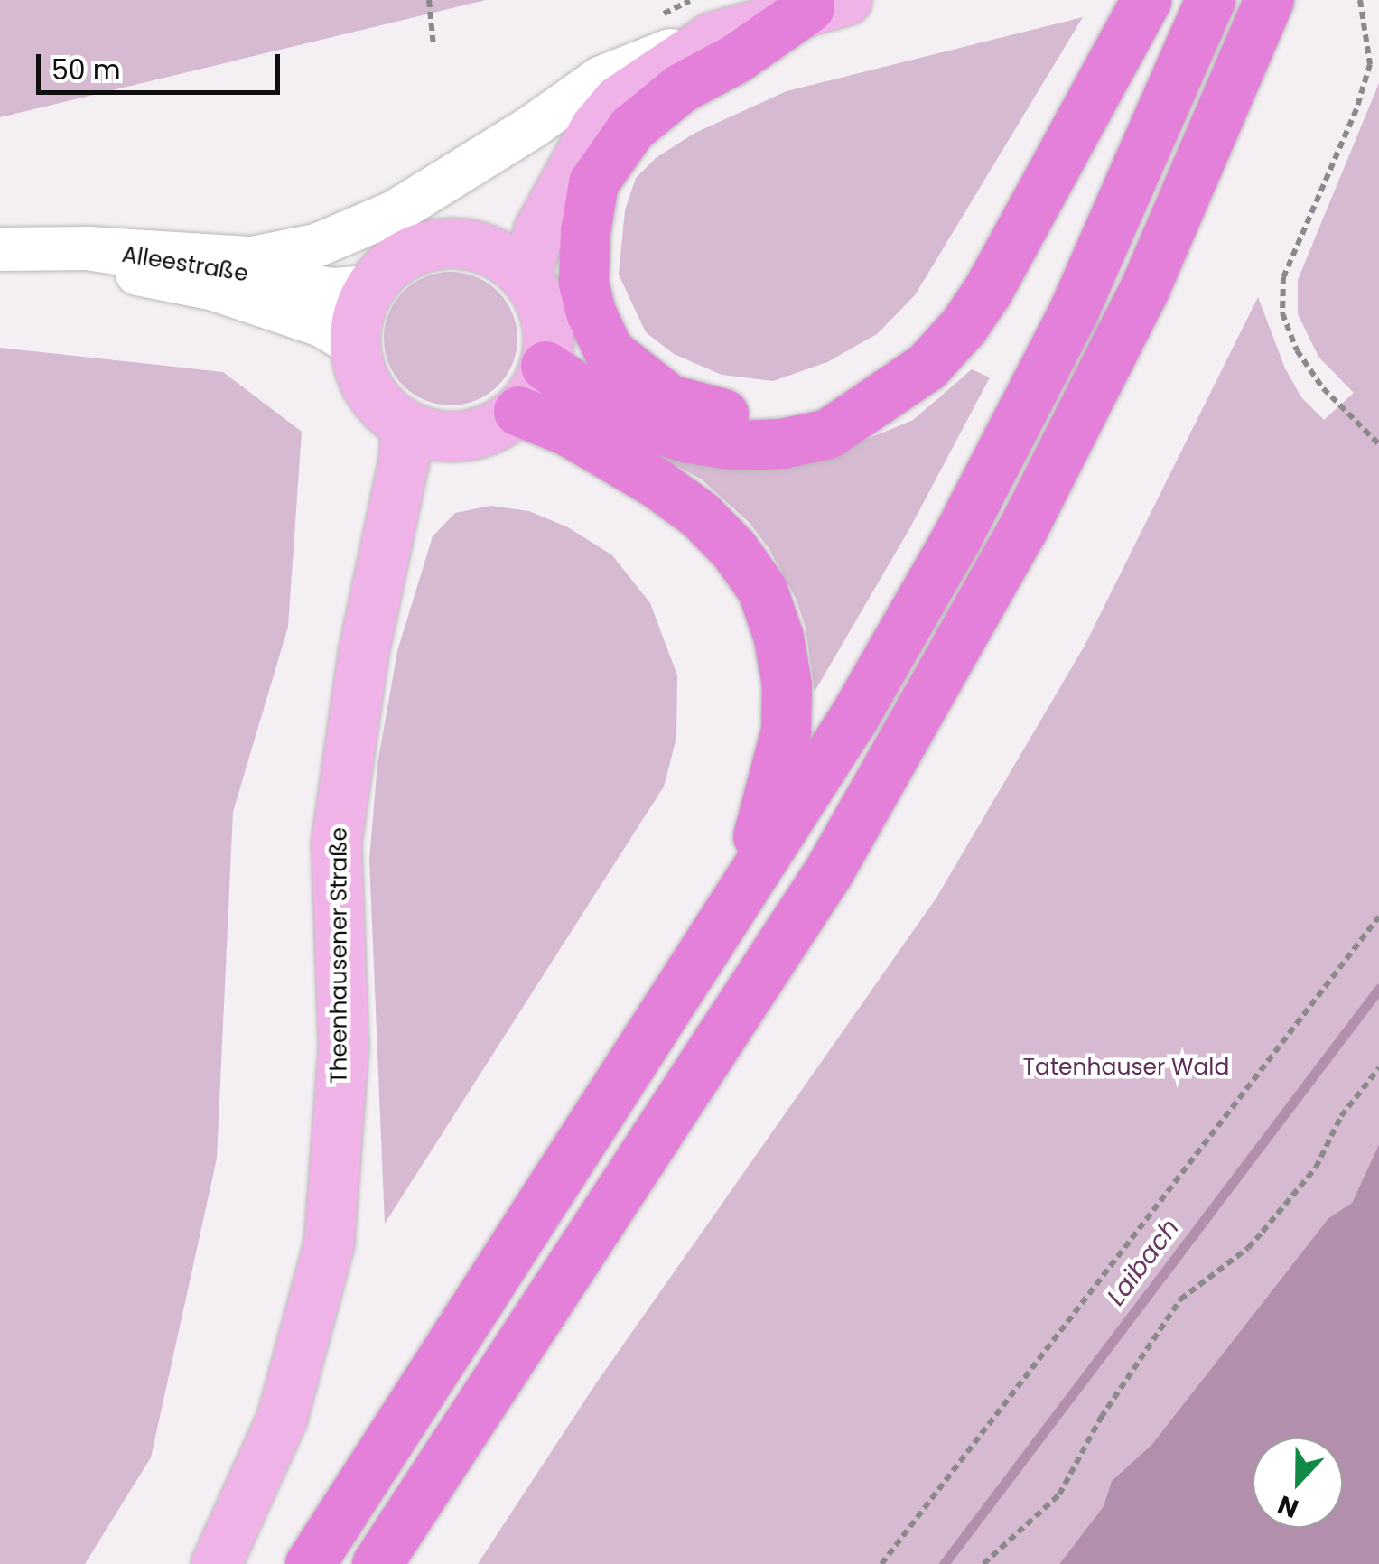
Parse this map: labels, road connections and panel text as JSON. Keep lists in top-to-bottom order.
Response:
{
  "streets": {
    "main road": ["Theenhausener Straße"],
    "street": ["Alleestraße"]
  },
  "crossings": [
    ["Alleestraße", "Theenhausener Straße"]
  ],
  "water": ["Laibach"],
  "parks": ["Tatenhauser Wald"],
  "scale_bar": "50 m",
  "north": "bottom"
}
